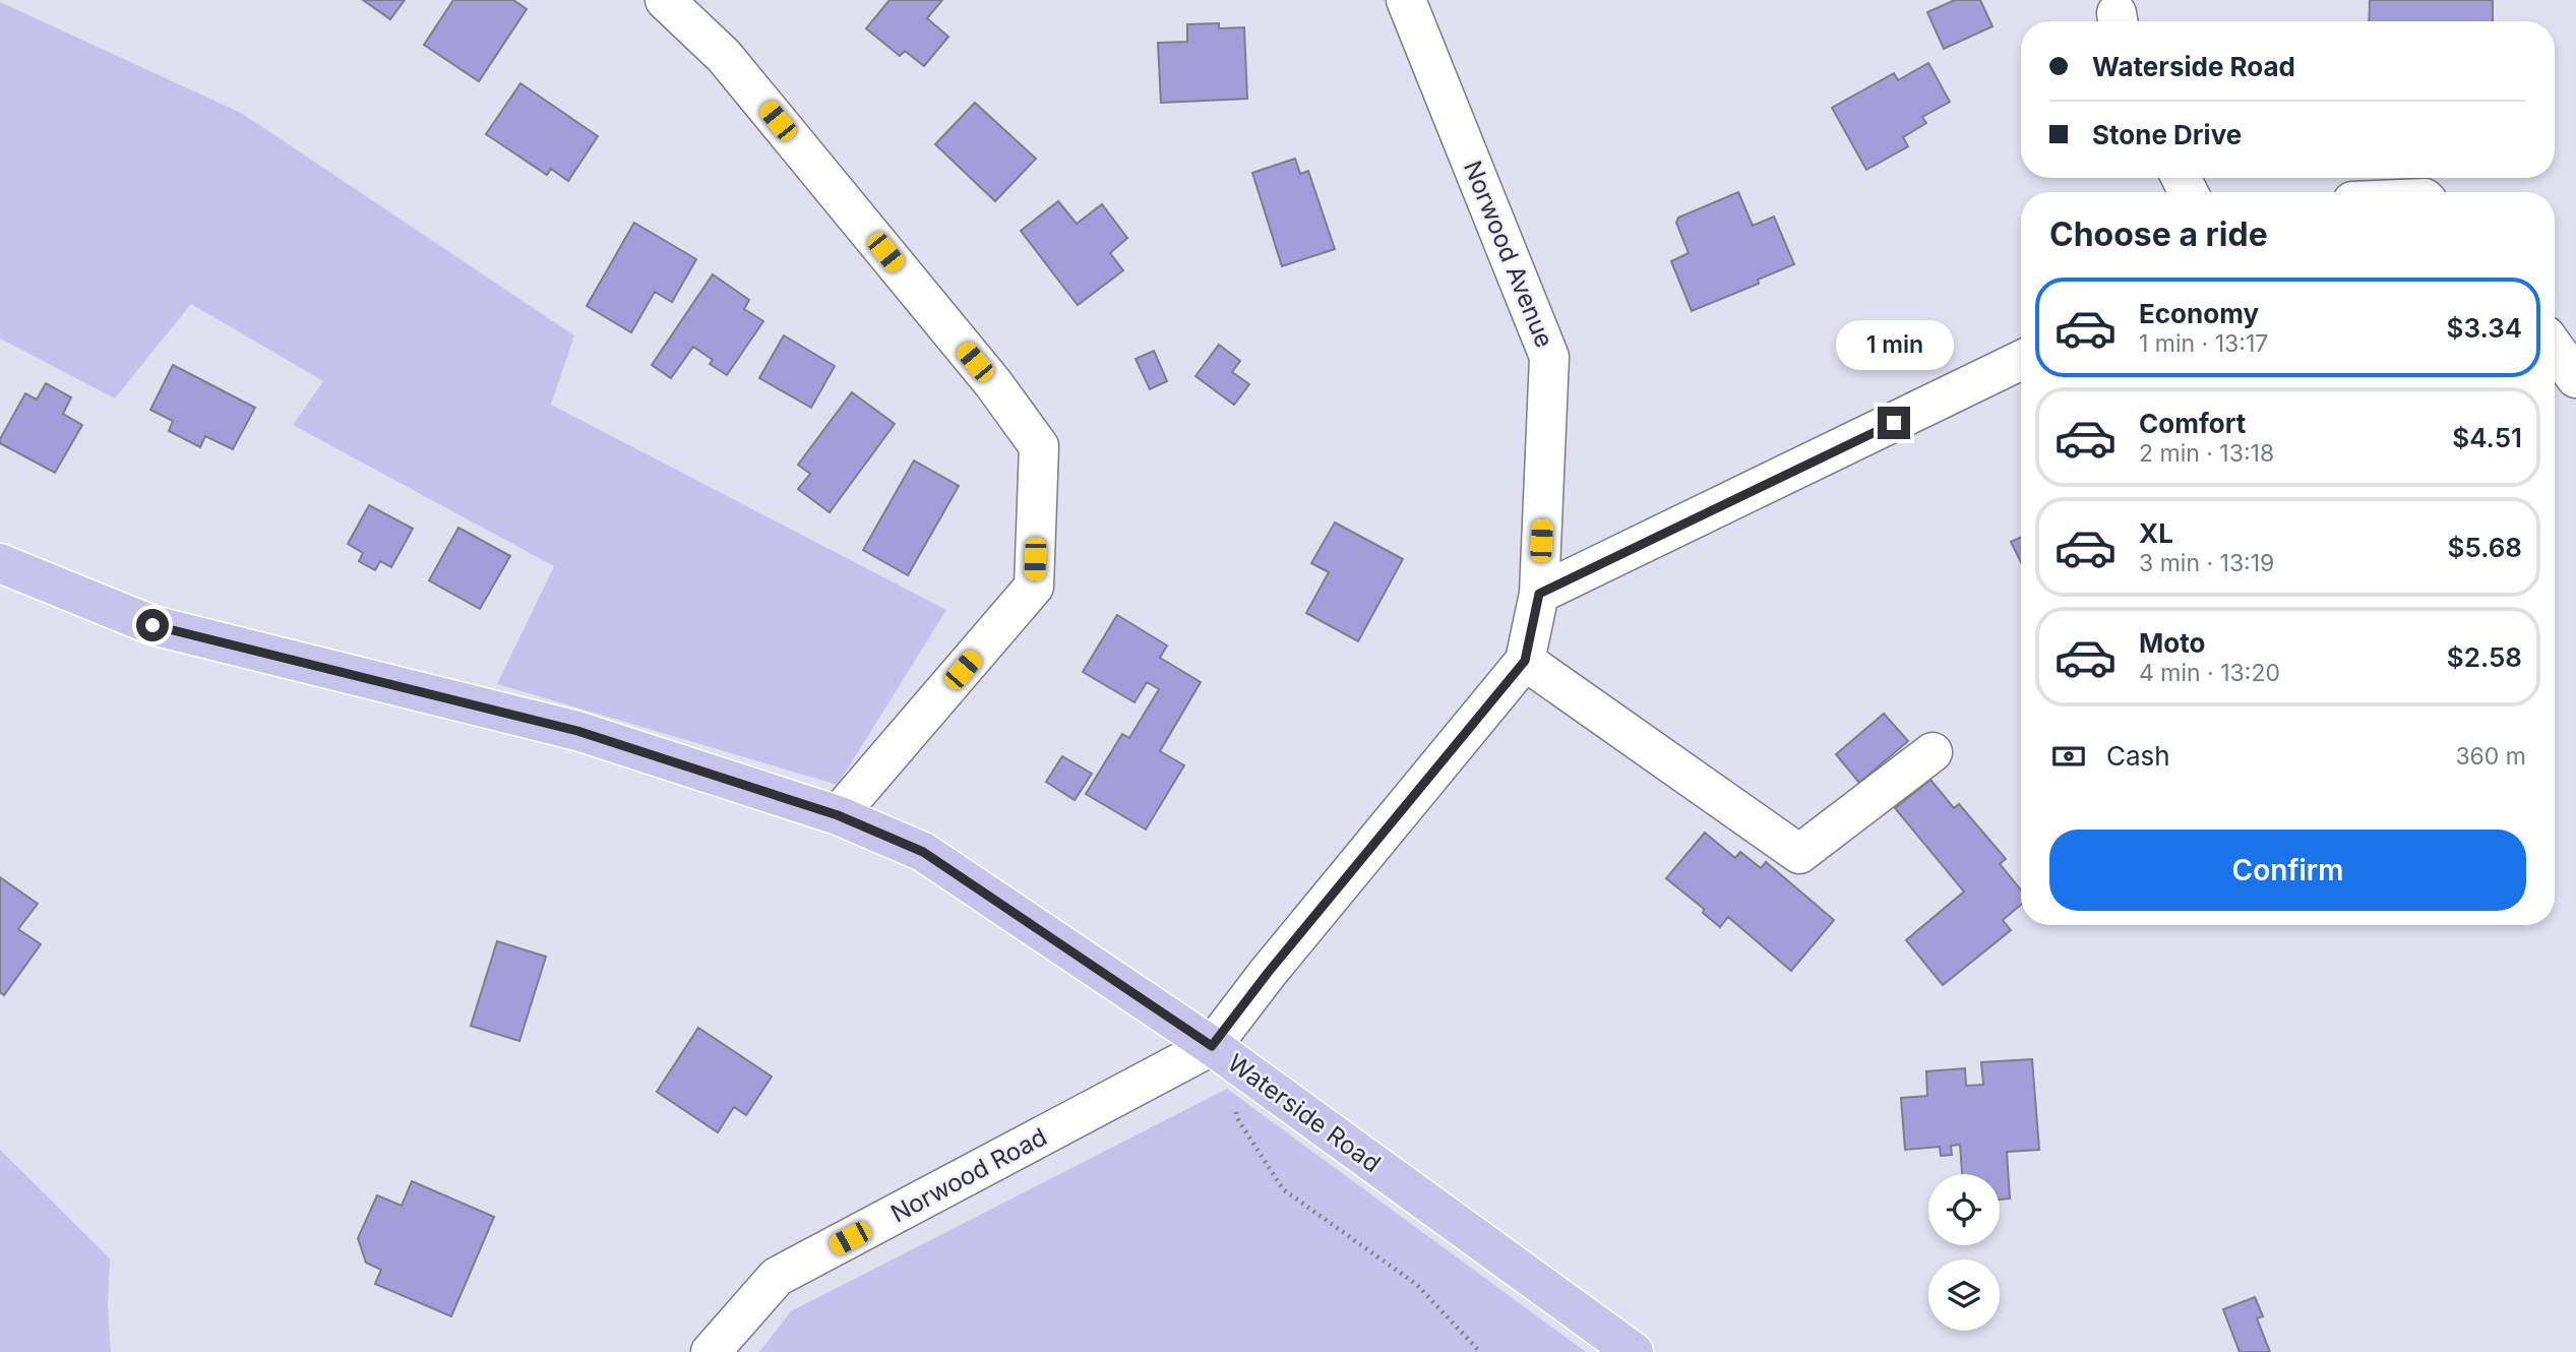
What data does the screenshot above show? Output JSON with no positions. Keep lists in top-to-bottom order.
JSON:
{
  "streets": {
    "main road": ["Waterside Road"],
    "street": ["Norwood Avenue", "Norwood Road"]
  },
  "crossings": [
    ["Norwood Avenue", "Waterside Road"],
    ["Norwood Avenue", "Norwood Road"],
    ["Waterside Road", "Norwood Road"]
  ],
  "page": {
    "banner": ["Waterside Road", "Stone Drive"],
    "heading": "Choose a ride",
    "list": [
      {
        "name": "Economy",
        "note": "1 min · 13:17",
        "value": "$3.34"
      },
      {
        "name": "Comfort",
        "note": "2 min · 13:18",
        "value": "$4.51"
      },
      {
        "name": "XL",
        "note": "3 min · 13:19",
        "value": "$5.68"
      },
      {
        "name": "Moto",
        "note": "4 min · 13:20",
        "value": "$2.58"
      }
    ],
    "bubble": "1 min",
    "pay": ["Cash", "360 m"],
    "buttons": "Confirm"
  }
}
